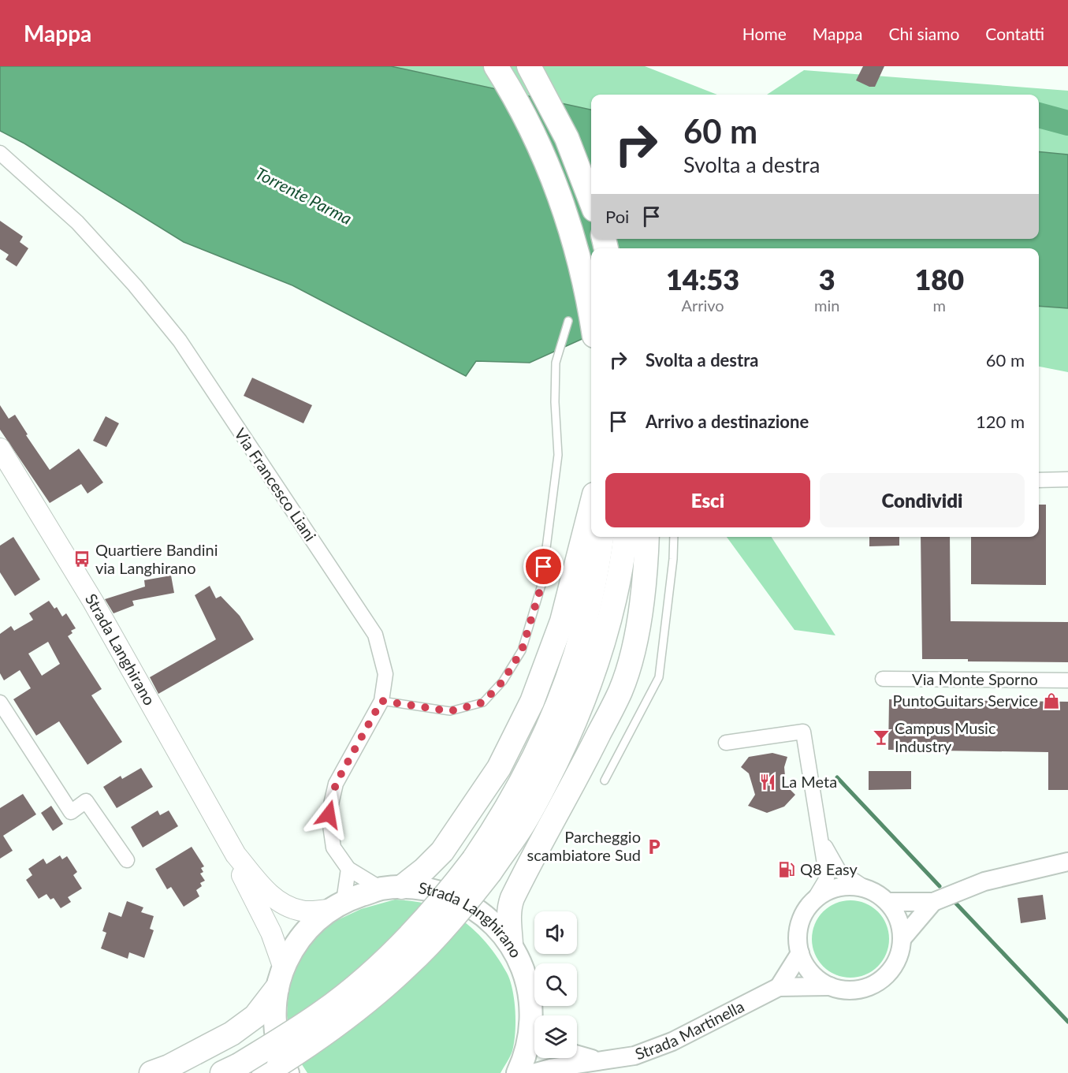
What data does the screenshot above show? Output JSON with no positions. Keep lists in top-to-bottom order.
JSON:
{
  "streets": {
    "main road": ["Strada Langhirano"],
    "street": ["Via Francesco Liani", "Via Monte Sporno", "Strada Martinella"]
  },
  "crossings": [
    ["Via Francesco Liani", "Strada Langhirano"]
  ],
  "water": ["Torrente Parma"],
  "places": {
    "bus stop": ["Quartiere Bandini via Langhirano"],
    "shop": ["PuntoGuitars Service"],
    "bar": ["Campus Music Industry"],
    "restaurant": ["La Meta"],
    "parking": ["Parcheggio scambiatore Sud"],
    "fuel station": ["Q8 Easy"]
  },
  "page": {
    "header": "Mappa",
    "nav": [
      "Home",
      "Mappa",
      "Chi siamo",
      "Contatti"
    ],
    "turn": ["60 m", "Svolta a destra"],
    "then": "Poi",
    "eta": [
      "14:53",
      "Arrivo",
      "3",
      "min",
      "180",
      "m"
    ],
    "list": [
      {
        "name": "Svolta a destra",
        "value": "60 m"
      },
      {
        "name": "Arrivo a destinazione",
        "value": "120 m"
      }
    ],
    "buttons": ["Esci", "Condividi"]
  }
}
